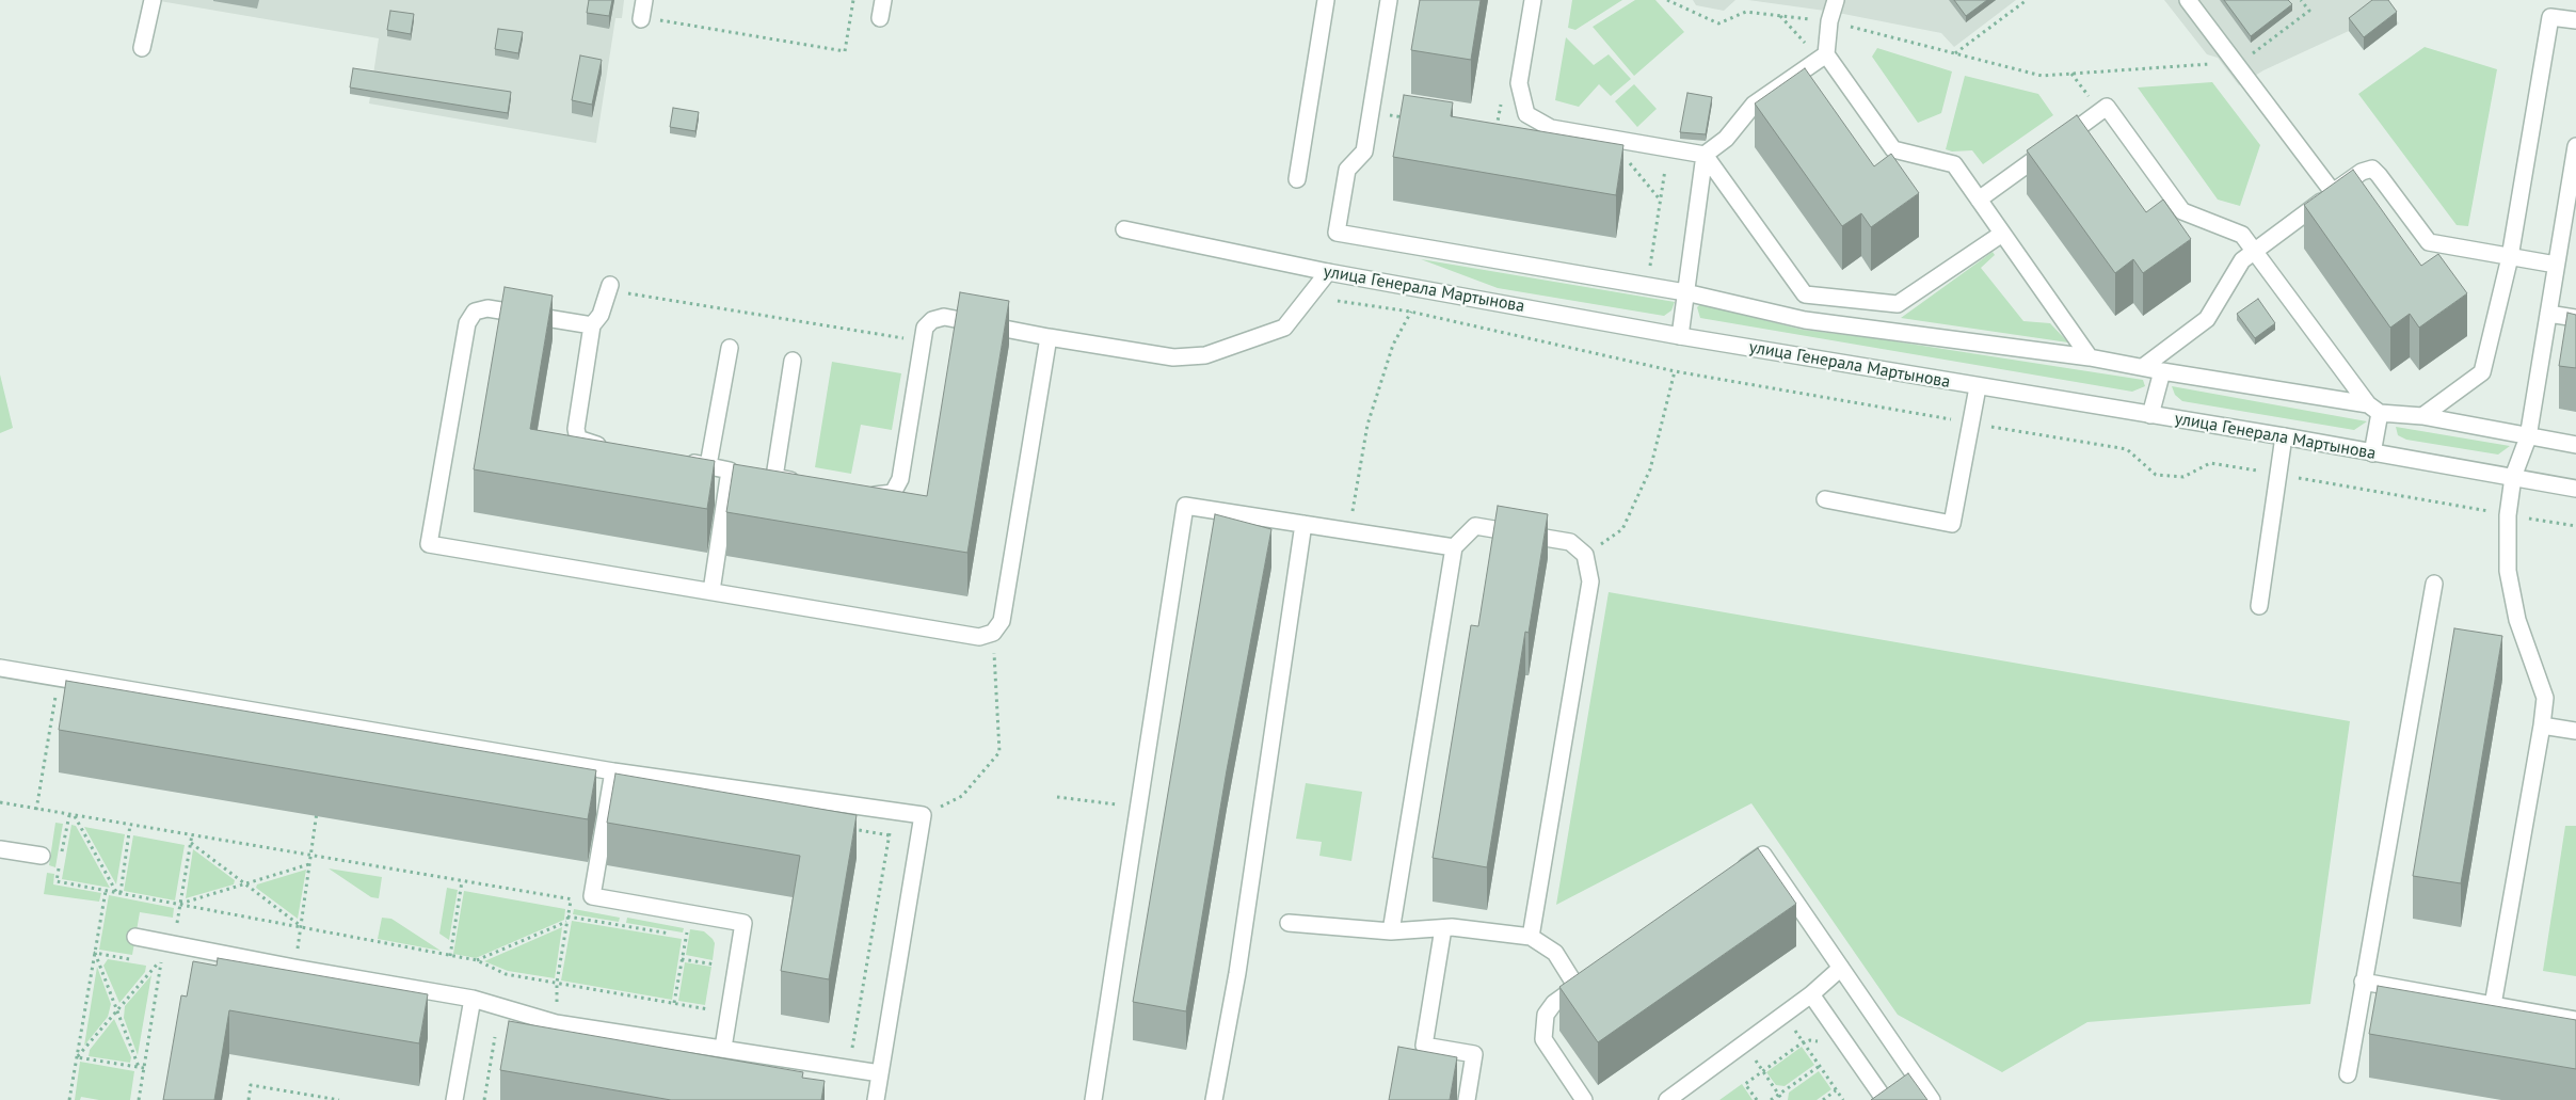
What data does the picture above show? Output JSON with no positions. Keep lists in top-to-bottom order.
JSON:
{
  "streets": {
    "street": ["улица Генерала Мартынова"]
  }
}
